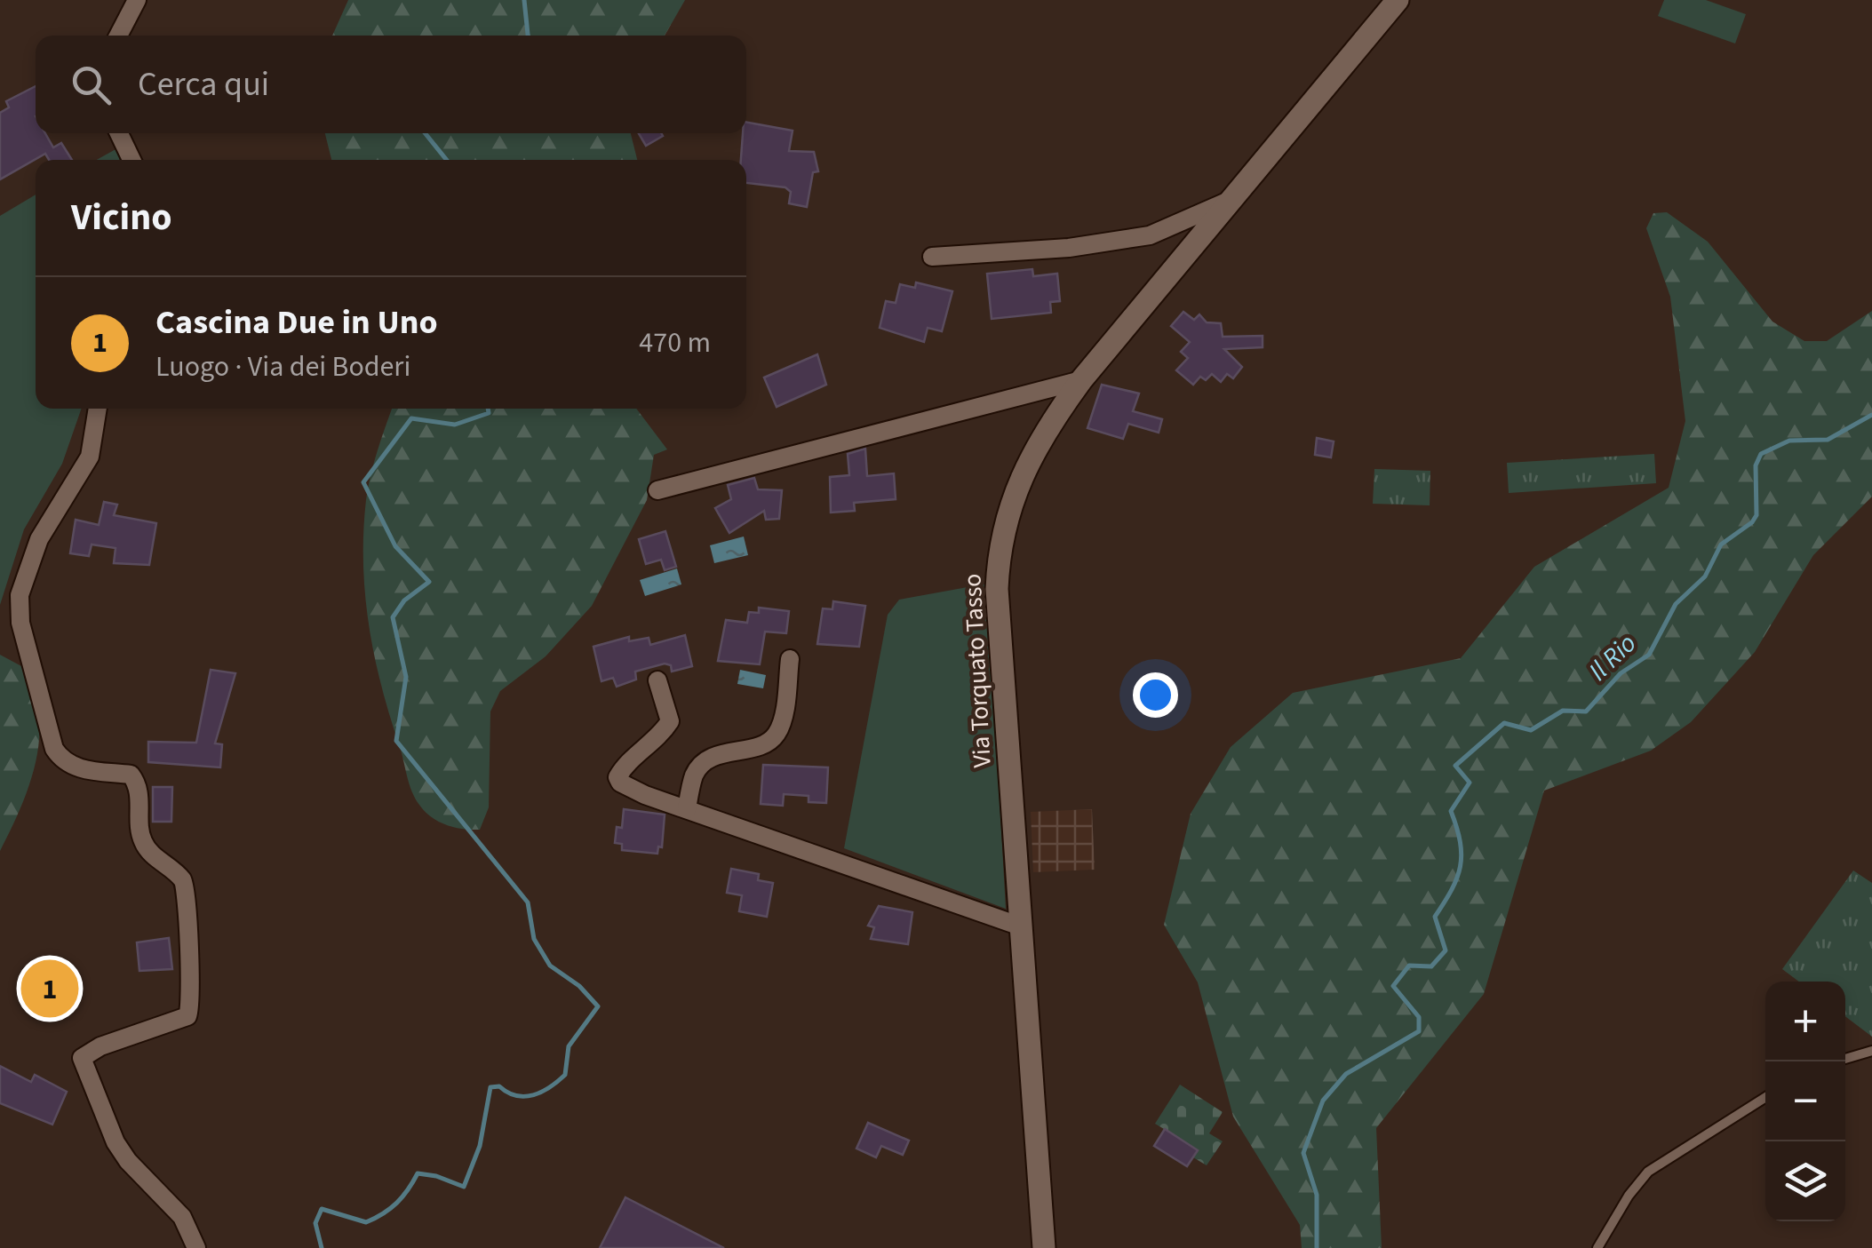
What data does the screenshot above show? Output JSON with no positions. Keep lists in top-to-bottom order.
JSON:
{
  "streets": {
    "street": ["Via Torquato Tasso"]
  },
  "water": ["Il Rio"],
  "page": {
    "search": "Cerca qui",
    "heading": "Vicino",
    "list": [
      {
        "mark": "1",
        "name": "Cascina Due in Uno",
        "note": "Luogo · Via dei Boderi",
        "value": "470 m"
      }
    ],
    "pins": "1",
    "map_buttons": ["+", "−"]
  }
}
